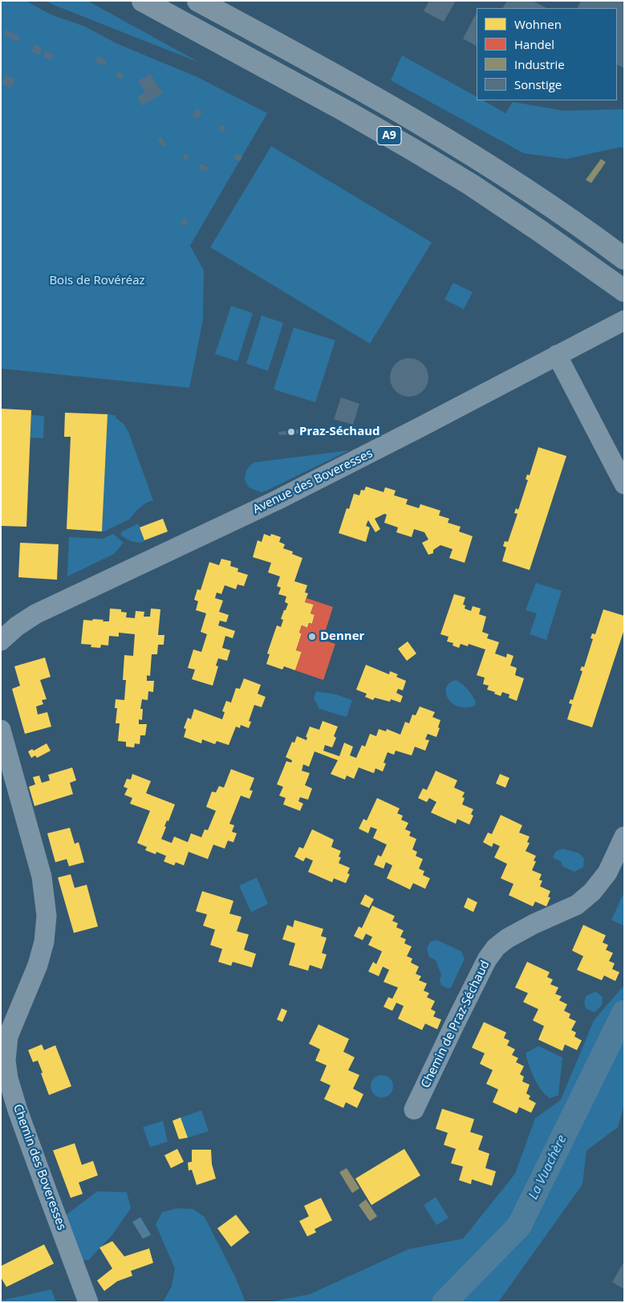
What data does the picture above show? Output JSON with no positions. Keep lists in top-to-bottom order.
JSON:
{
  "streets": {
    "highway": ["A9"],
    "street": ["Avenue des Boveresses", "Chemin de Praz-Séchaud", "Chemin des Boveresses"]
  },
  "water": ["La Vuachère"],
  "parks": ["Bois de Rovéréaz"],
  "places": ["Praz-Séchaud", "Denner"],
  "legend": [
    "Wohnen",
    "Handel",
    "Industrie",
    "Sonstige"
  ]
}
